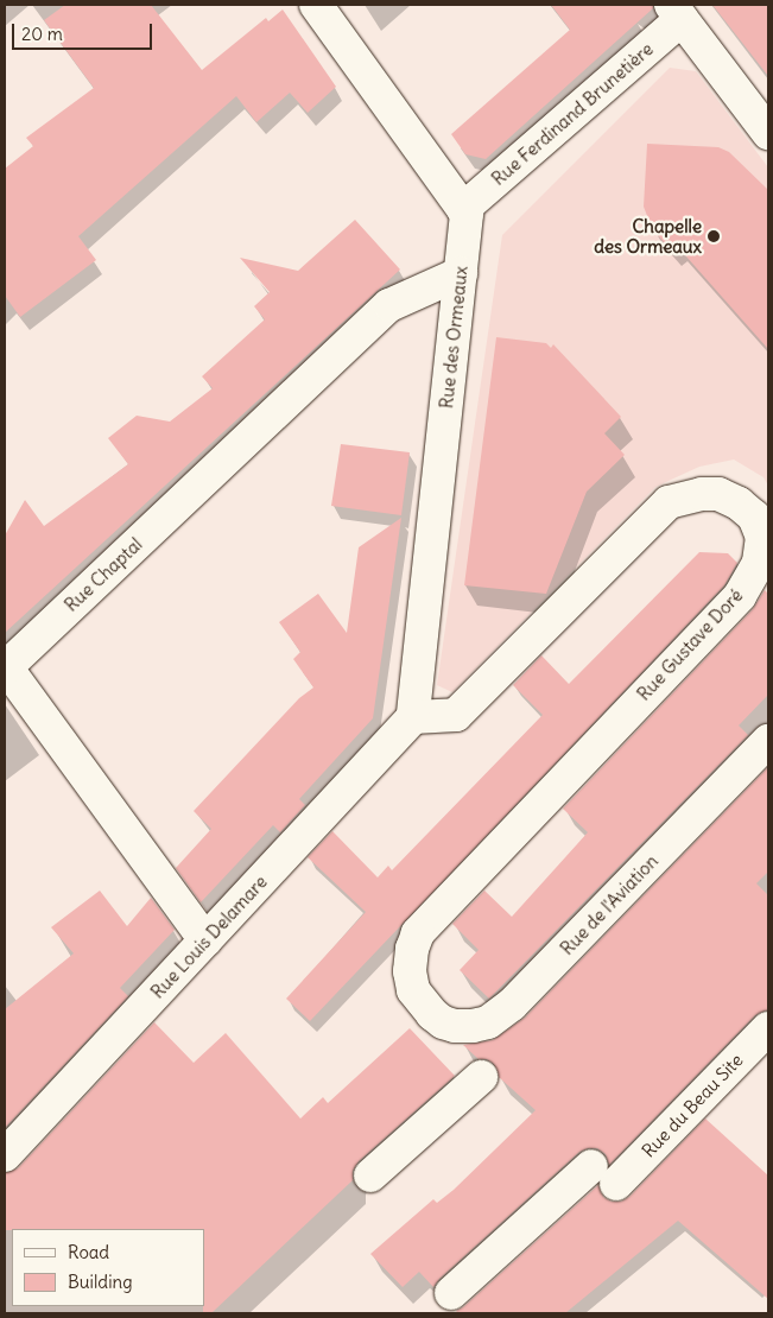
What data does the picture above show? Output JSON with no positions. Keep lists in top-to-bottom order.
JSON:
{
  "streets": {
    "street": [
      "Rue Ferdinand Brunetière",
      "Rue des Ormeaux",
      "Rue Chaptal",
      "Rue Gustave Doré",
      "Rue de l'Aviation",
      "Rue Louis Delamare",
      "Rue du Beau Site"
    ]
  },
  "crossings": [
    ["Rue Ferdinand Brunetière", "Rue des Ormeaux"],
    ["Rue des Ormeaux", "Rue Chaptal"],
    ["Rue des Ormeaux", "Rue Gustave Doré"],
    ["Rue des Ormeaux", "Rue Louis Delamare"],
    ["Rue Chaptal", "Rue Louis Delamare"],
    ["Rue Gustave Doré", "Rue de l'Aviation"],
    ["Rue Gustave Doré", "Rue Louis Delamare"]
  ],
  "places": ["Chapelle des Ormeaux"],
  "legend": ["Road", "Building"],
  "scale_bar": "20 m"
}
